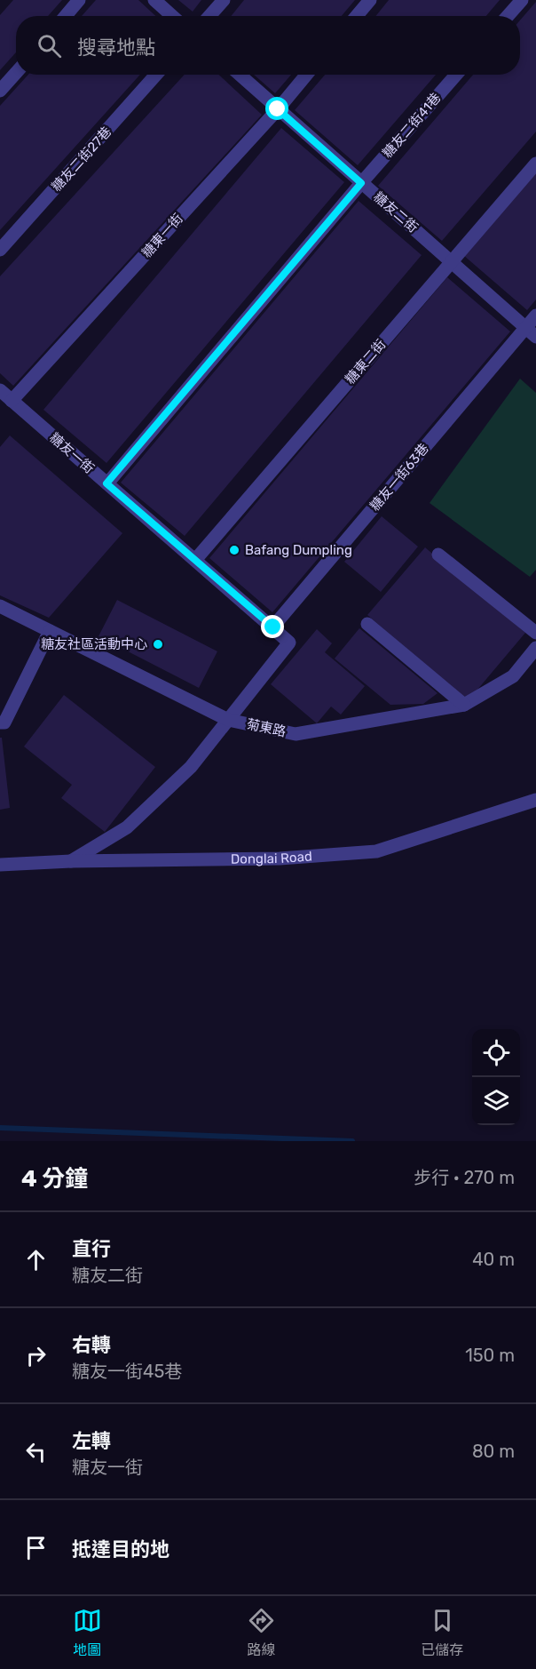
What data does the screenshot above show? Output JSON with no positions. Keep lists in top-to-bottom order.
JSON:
{
  "streets": {
    "street": [
      "糖友二街41巷",
      "糖友二街27巷",
      "糖友二街",
      "糖東一街",
      "糖東二街",
      "糖友一街",
      "糖友一街63巷",
      "菊東路",
      "Donglai Road"
    ]
  },
  "crossings": [
    ["糖友二街41巷", "糖友二街"],
    ["糖友二街41巷", "糖友一街"],
    ["糖友二街", "糖東一街"],
    ["糖友二街", "糖東二街"],
    ["糖友二街", "糖友一街63巷"],
    ["糖東一街", "糖友一街"],
    ["糖東二街", "糖友一街"],
    ["糖友一街", "糖友一街63巷"],
    ["糖友一街", "菊東路"]
  ],
  "places": ["Bafang Dumpling", "糖友社區活動中心"],
  "page": {
    "search": "搜尋地點",
    "heading": ["4 分鐘", "步行 · 270 m"],
    "list": [
      ["直行", "糖友二街", "40 m"],
      ["右轉", "糖友一街45巷", "150 m"],
      ["左轉", "糖友一街", "80 m"],
      "抵達目的地"
    ],
    "nav": ["地圖", "路線", "已儲存"]
  }
}
